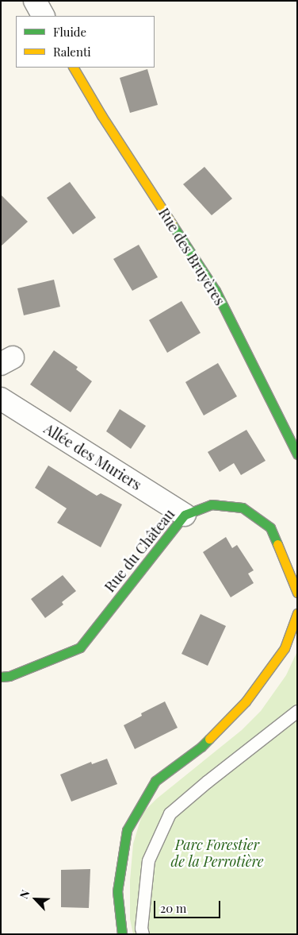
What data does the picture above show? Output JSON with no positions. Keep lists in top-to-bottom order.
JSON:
{
  "streets": {
    "street": ["Rue des Bruyères", "Allée des Muriers", "Rue du Château"]
  },
  "crossings": [
    ["Allée des Muriers", "Rue du Château"]
  ],
  "parks": ["Parc Forestier de la Perrotière"],
  "legend": ["Fluide", "Ralenti"],
  "scale_bar": "20 m",
  "north": "top left"
}
